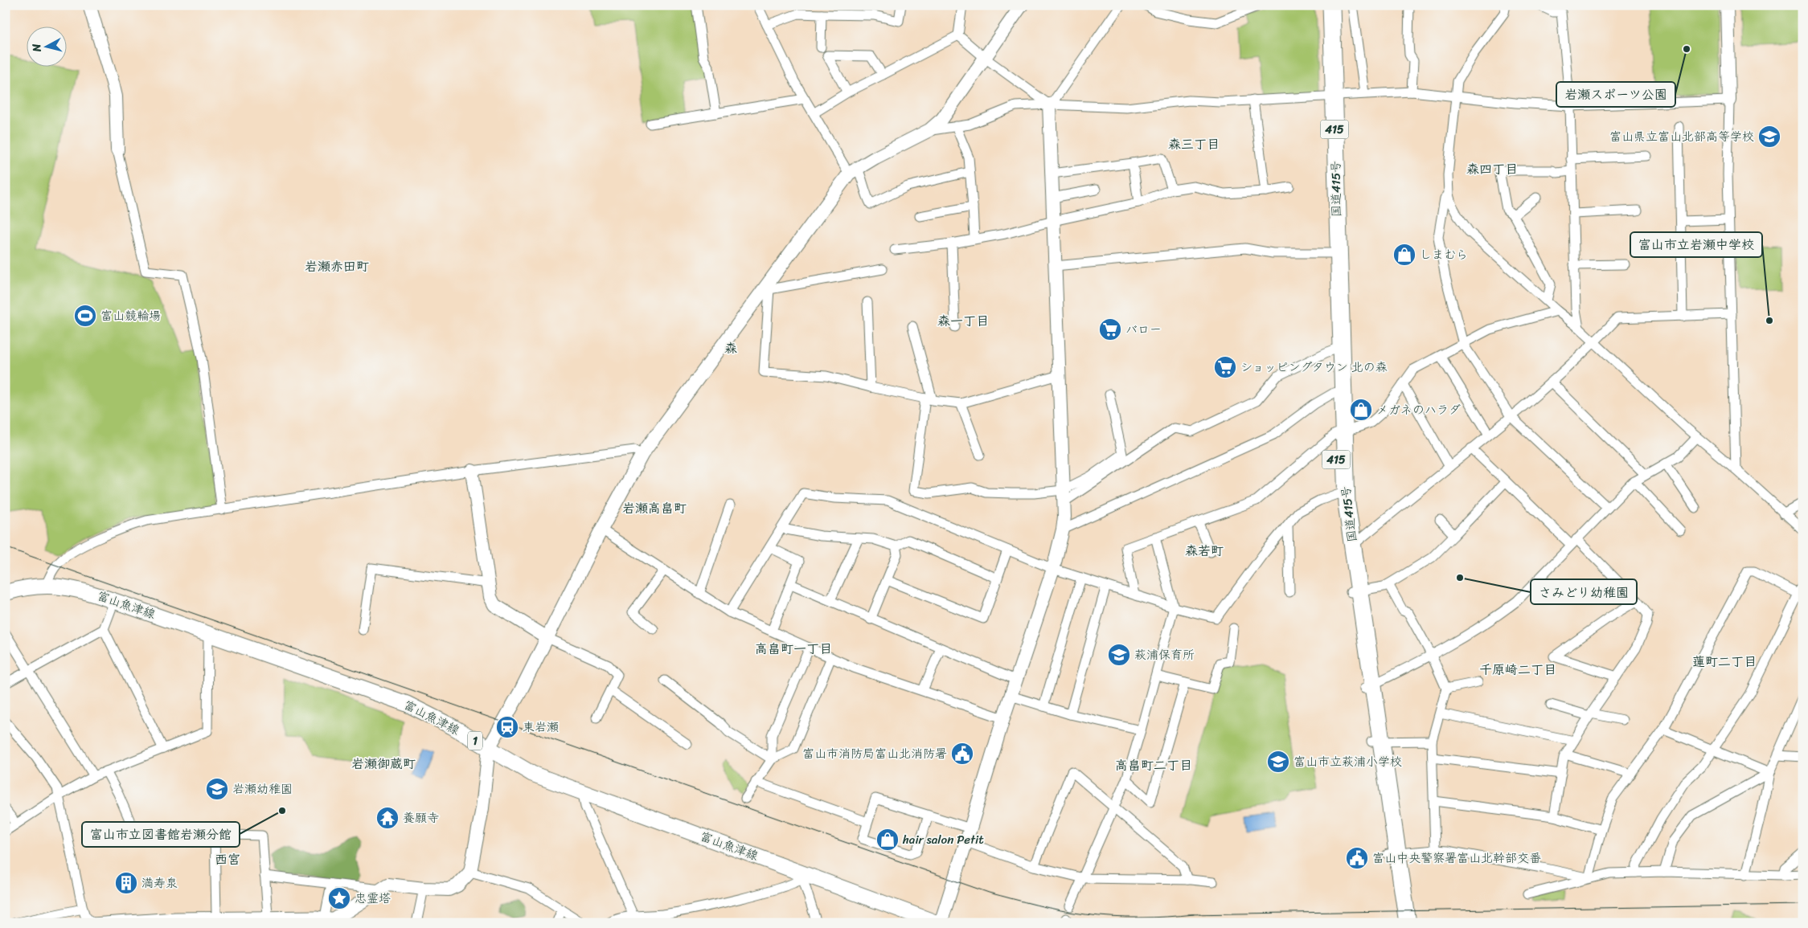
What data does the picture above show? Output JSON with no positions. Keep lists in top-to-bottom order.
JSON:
{
  "streets": {
    "highway": ["415", "国道415号"],
    "main road": ["富山魚津線", "1"]
  },
  "districts": [
    "森三丁目",
    "森四丁目",
    "岩瀬赤田町",
    "森一丁目",
    "森",
    "岩瀬高畠町",
    "森若町",
    "高畠町一丁目",
    "蓮町二丁目",
    "千原崎二丁目",
    "岩瀬御蔵町",
    "高畠町二丁目",
    "西宮"
  ],
  "places": {
    "other": [
      "岩瀬スポーツ公園",
      "富山市立岩瀬中学校",
      "さみどり幼稚園",
      "富山市立図書館岩瀬分館"
    ],
    "school or university": [
      "富山県立富山北部高等学校",
      "萩浦保育所",
      "富山市立萩浦小学校",
      "岩瀬幼稚園"
    ],
    "shop": ["しまむら", "メガネのハラダ", "hair salon Petit"],
    "sports": ["富山競輪場"],
    "supermarket": ["バロー", "ショッピングタウン 北の森"],
    "station": ["東岩瀬"],
    "public building": ["富山市消防局富山北消防署", "富山中央警察署富山北幹部交番"],
    "temple": ["養願寺"],
    "building": ["満寿泉"],
    "place": ["忠霊塔"]
  },
  "north": "left"
}
